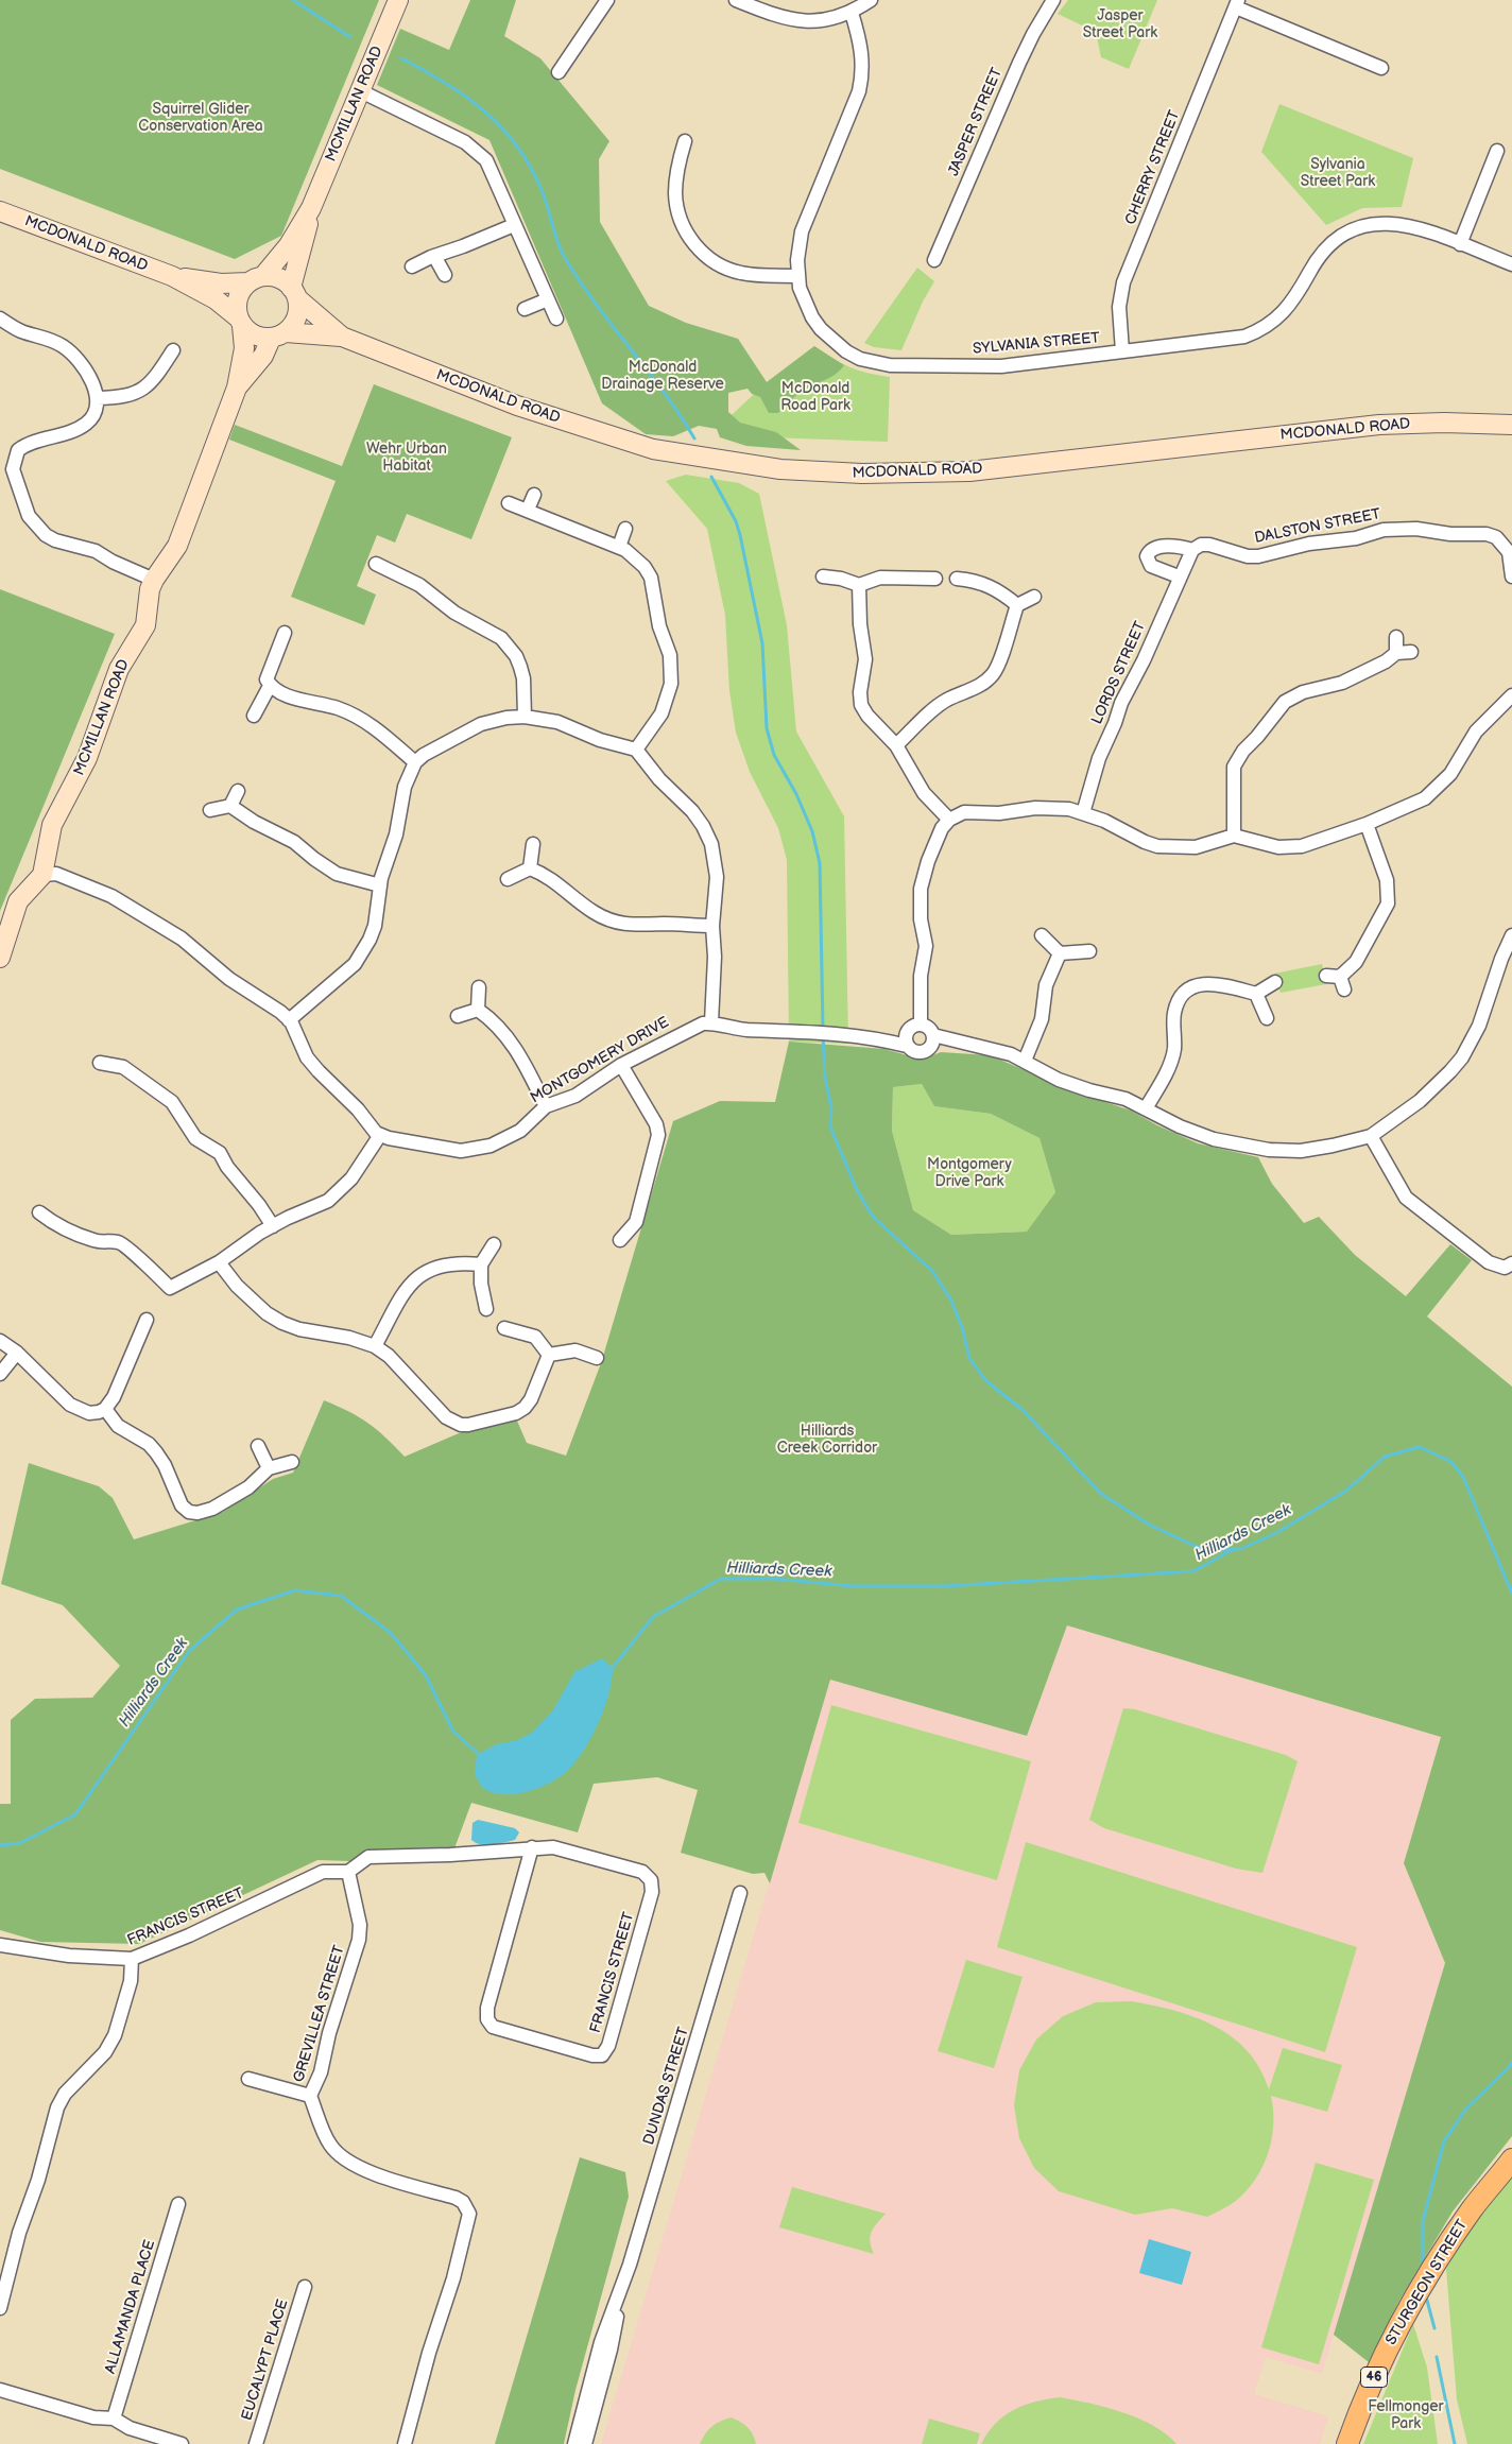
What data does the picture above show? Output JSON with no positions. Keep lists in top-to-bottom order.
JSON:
{
  "streets": {
    "main road": [
      "MCMILLAN ROAD",
      "MCDONALD ROAD",
      "STURGEON STREET",
      "46"
    ],
    "street": [
      "JASPER STREET",
      "CHERRY STREET",
      "SYLVANIA STREET",
      "DALSTON STREET",
      "LORDS STREET",
      "MONTGOMERY DRIVE",
      "FRANCIS STREET",
      "GREVILLEA STREET",
      "DUNDAS STREET",
      "ALLAMANDA PLACE",
      "EUCALYPT PLACE"
    ]
  },
  "crossings": [
    ["MCMILLAN ROAD", "MCDONALD ROAD"],
    ["CHERRY STREET", "SYLVANIA STREET"],
    ["DALSTON STREET", "LORDS STREET"],
    ["FRANCIS STREET", "GREVILLEA STREET"]
  ],
  "water": ["Hilliards Creek"],
  "parks": [
    "Jasper Street Park",
    "Squirrel Glider Conservation Area",
    "Sylvania Street Park",
    "McDonald Drainage Reserve",
    "McDonald Road Park",
    "Wehr Urban Habitat",
    "Montgomery Drive Park",
    "Hilliards Creek Corridor",
    "Fellmonger Park"
  ]
}
